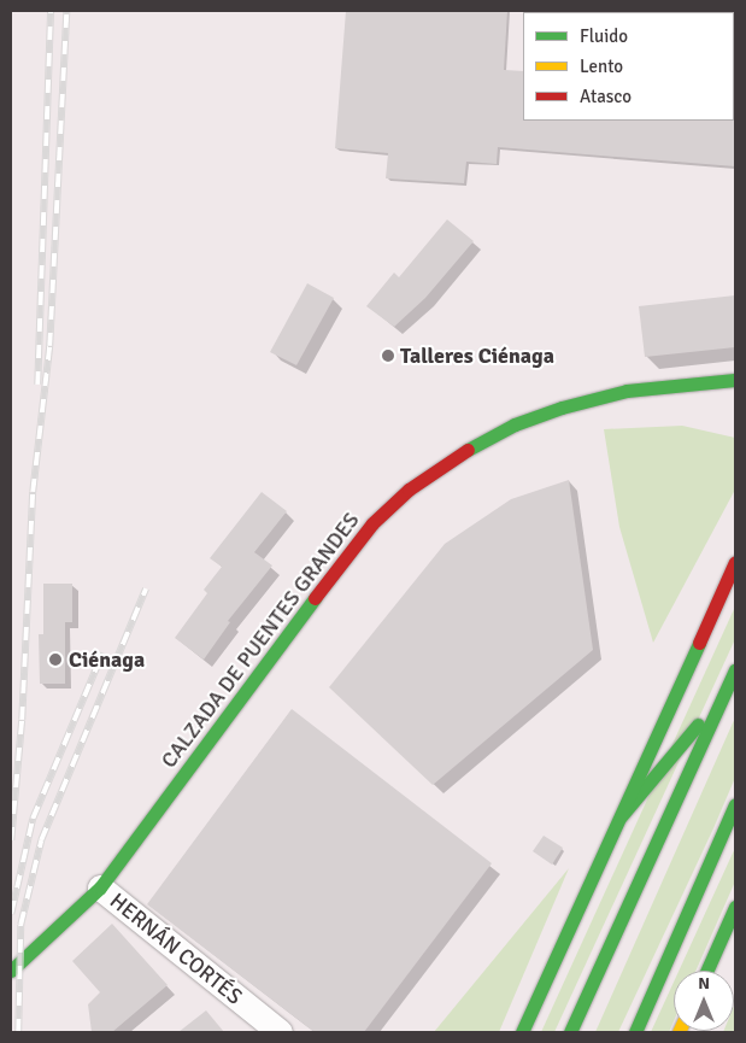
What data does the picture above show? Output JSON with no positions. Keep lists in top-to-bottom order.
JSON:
{
  "streets": {
    "main road": ["CALZADA DE PUENTES GRANDES"],
    "street": ["HERNÁN CORTÉS"]
  },
  "crossings": [
    ["CALZADA DE PUENTES GRANDES", "HERNÁN CORTÉS"]
  ],
  "places": ["Talleres Ciénaga", "Ciénaga"],
  "legend": ["Fluido", "Lento", "Atasco"],
  "north": "top"
}
